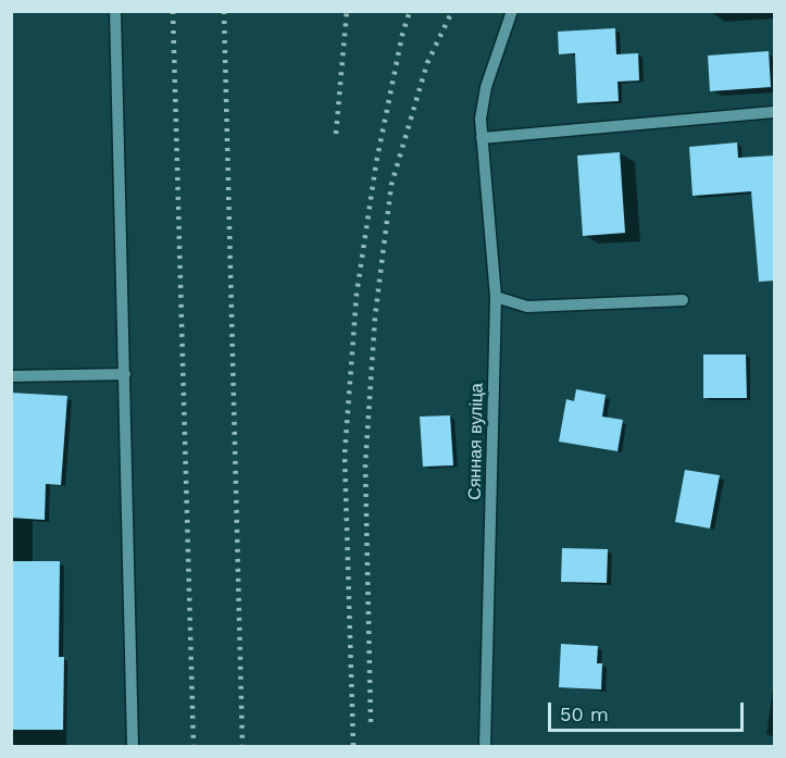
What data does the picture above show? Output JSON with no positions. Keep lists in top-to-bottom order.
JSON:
{
  "streets": {
    "street": ["Сянная вуліца"]
  },
  "scale_bar": "50 m"
}
